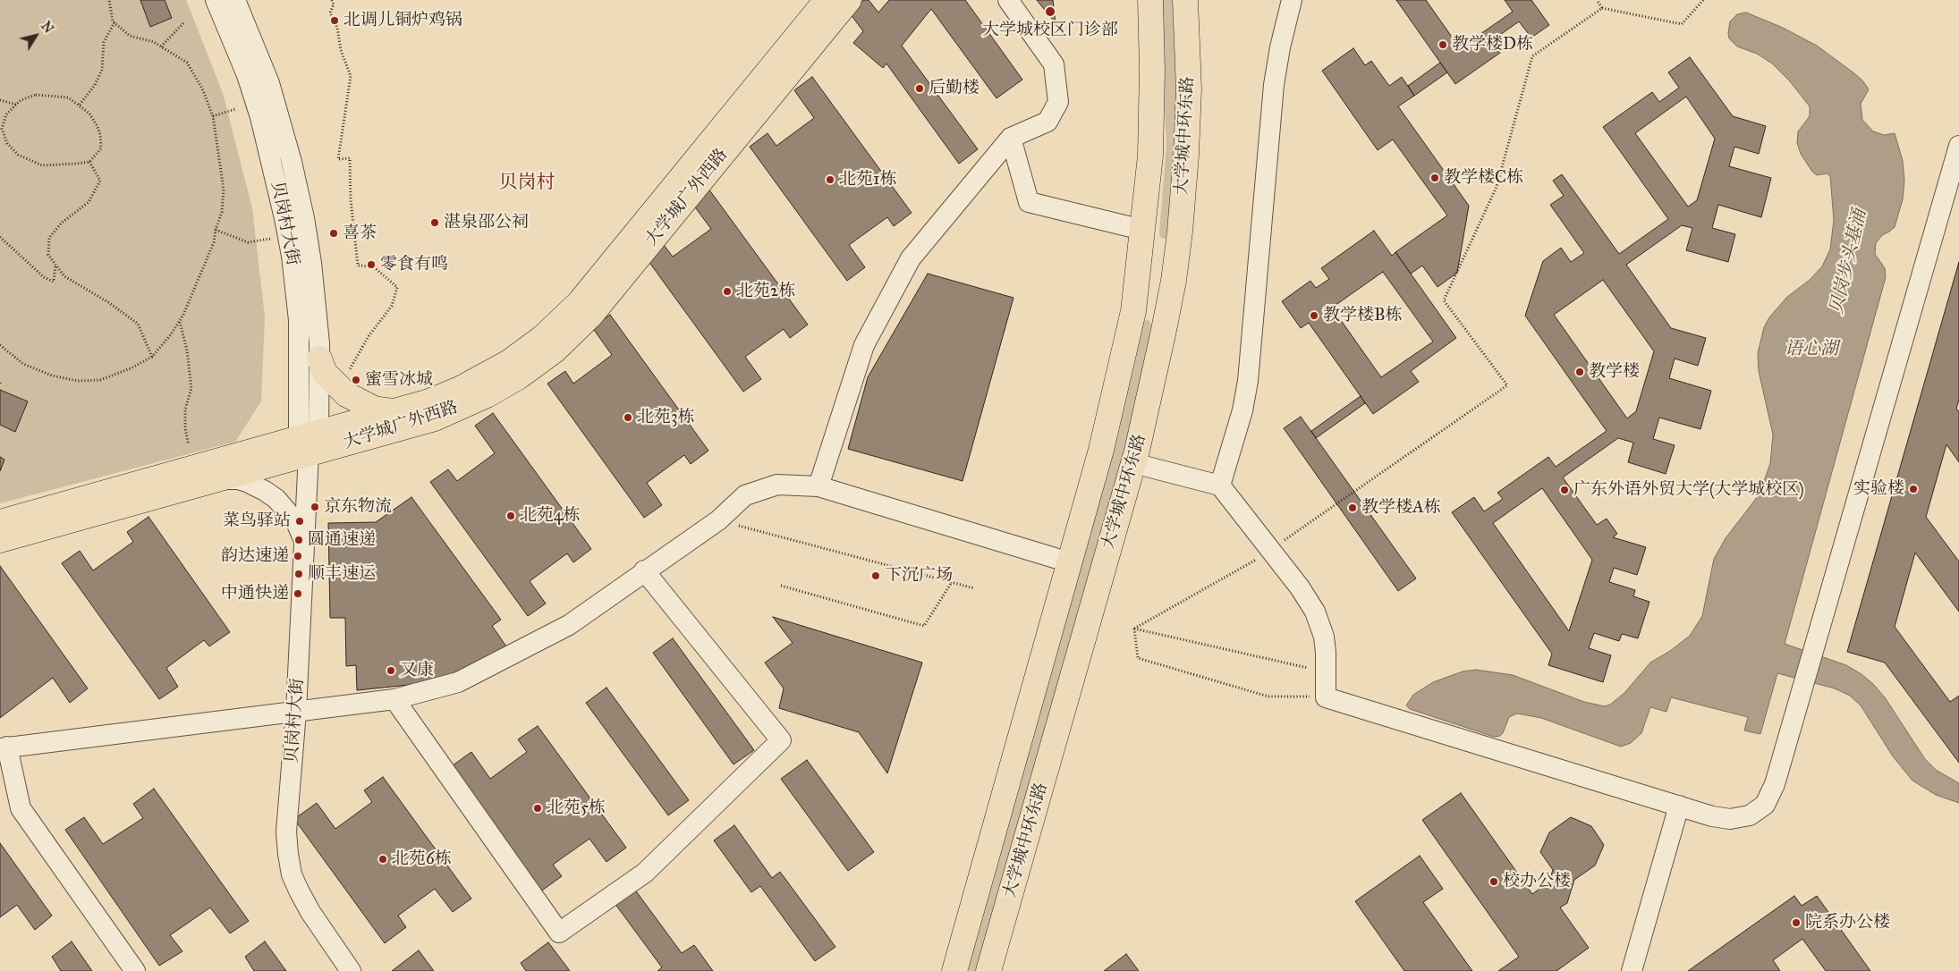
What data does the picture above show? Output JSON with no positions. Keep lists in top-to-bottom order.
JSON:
{
  "streets": {
    "main road": ["大学城中环东路", "大学城广外西路"],
    "street": ["贝岗村大街"]
  },
  "crossings": [
    ["大学城广外西路", "贝岗村大街"]
  ],
  "districts": ["贝岗村"],
  "water": ["贝岗步头基涌", "语心湖"],
  "places": [
    "大学城校区门诊部",
    "北调儿铜炉鸡锅",
    "教学楼D栋",
    "后勤楼",
    "教学楼C栋",
    "北苑1栋",
    "湛泉邵公祠",
    "喜茶",
    "零食有鸣",
    "北苑2栋",
    "教学楼B栋",
    "教学楼",
    "蜜雪冰城",
    "北苑3栋",
    "实验楼",
    "广东外语外贸大学(大学城校区)",
    "京东物流",
    "教学楼A栋",
    "北苑4栋",
    "菜鸟驿站",
    "圆通速递",
    "韵达速递",
    "顺丰速运",
    "下沉广场",
    "中通快递",
    "又康",
    "北苑5栋",
    "北苑6栋",
    "校办公楼",
    "院系办公楼"
  ],
  "north": "top right"
}
